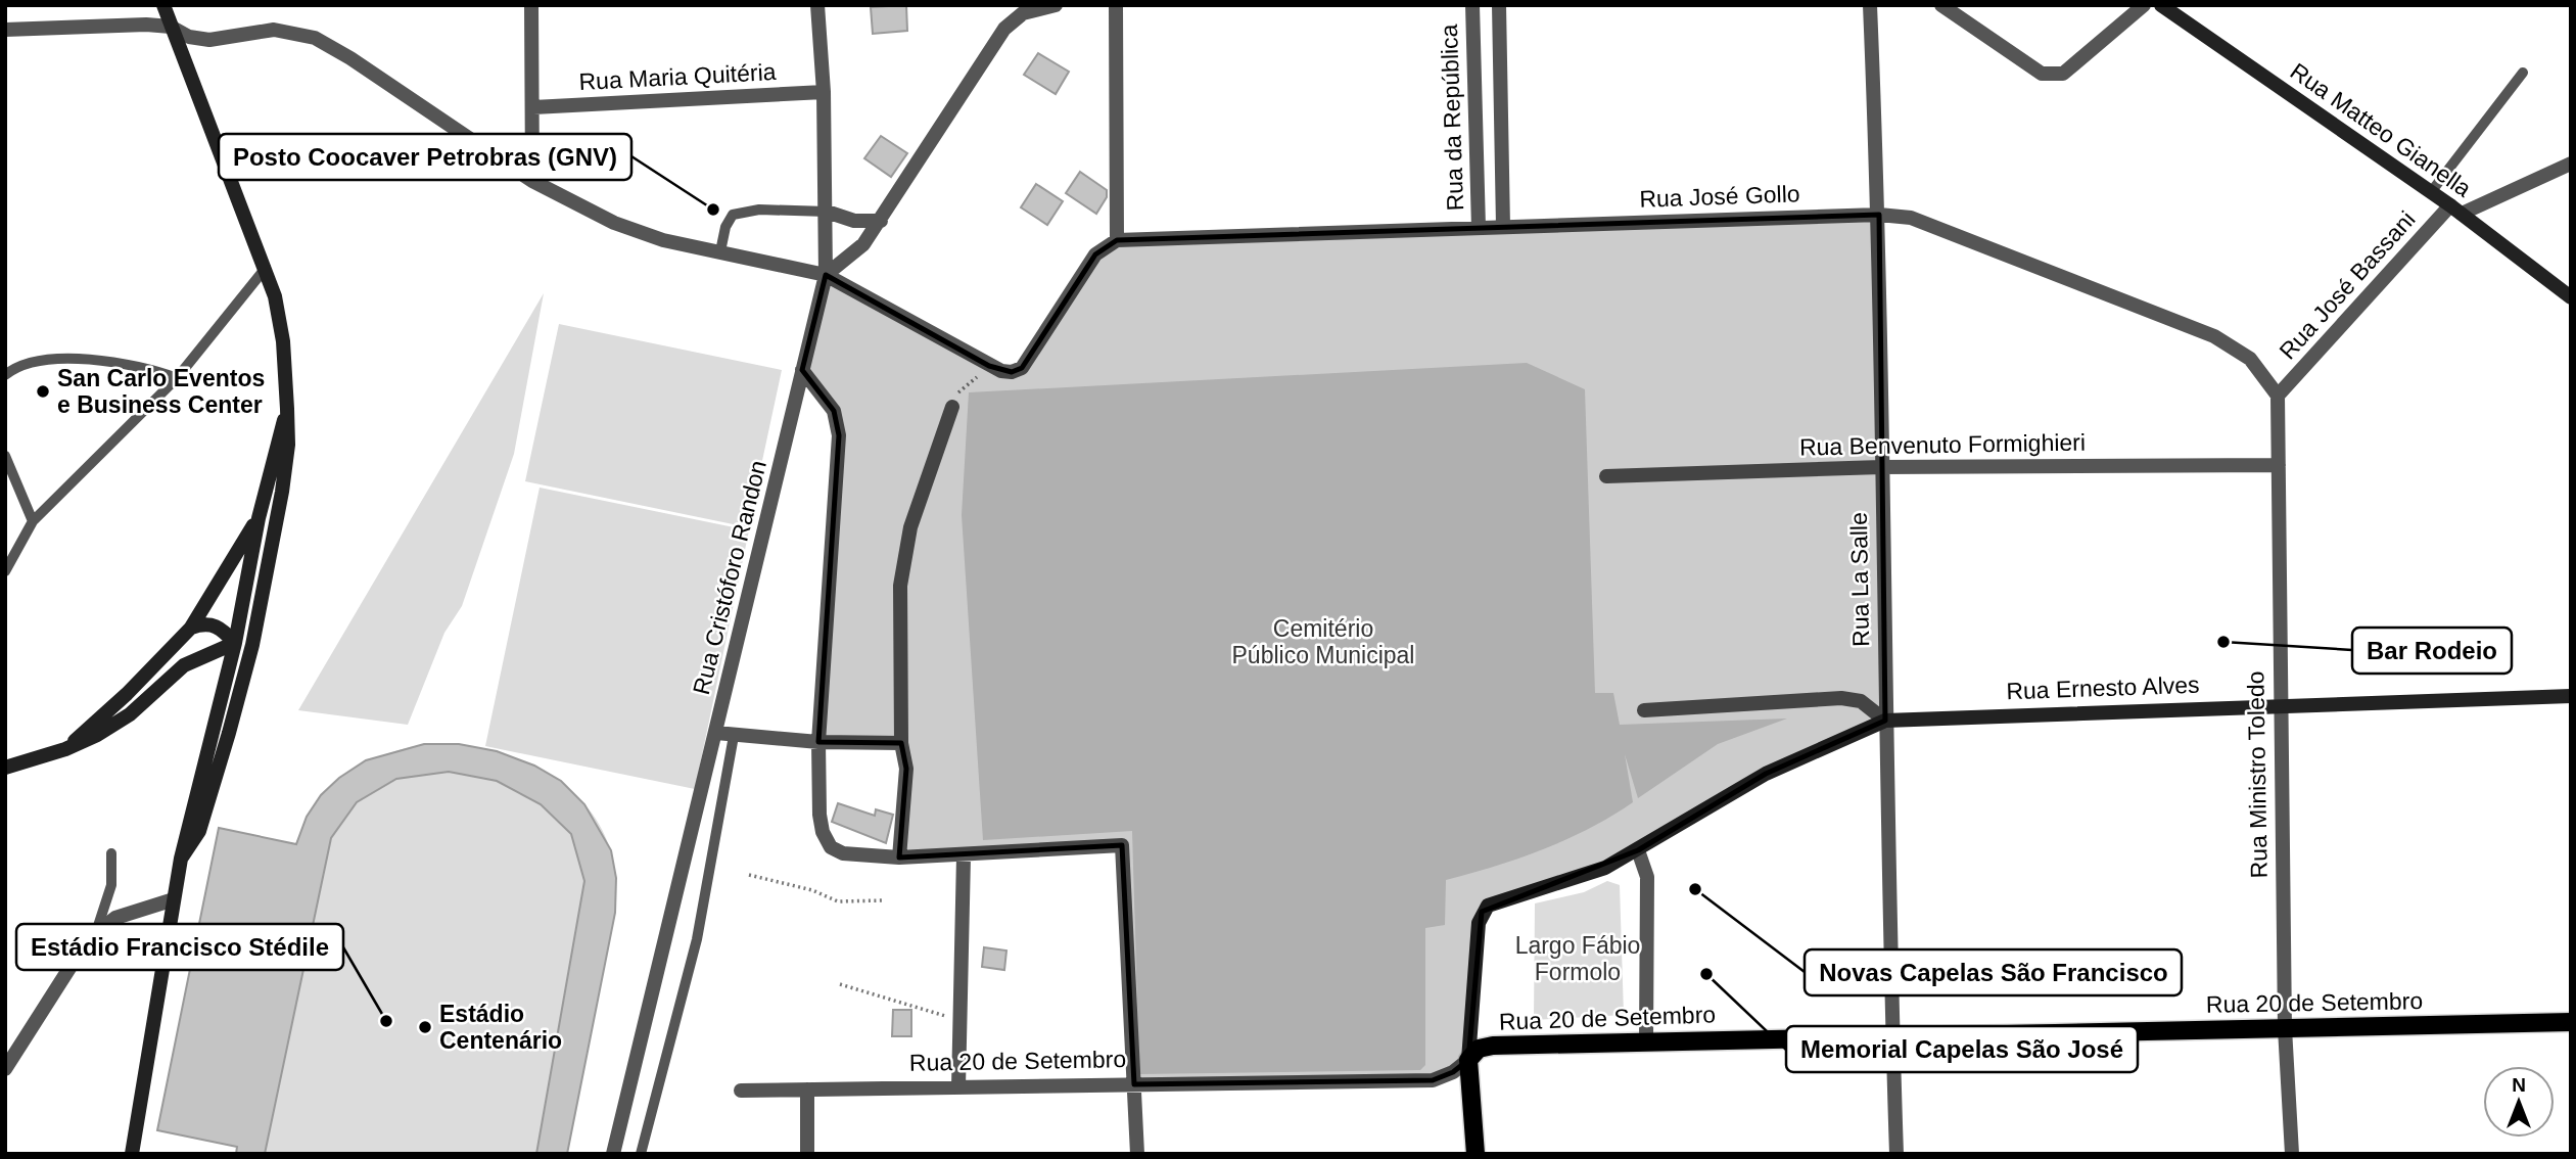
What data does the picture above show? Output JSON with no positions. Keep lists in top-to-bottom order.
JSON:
{
  "streets": {
    "main road": ["Rua Matteo Gianella", "Rua Ernesto Alves", "Rua 20 de Setembro"],
    "street": [
      "Rua Maria Quitéria",
      "Rua da República",
      "Rua José Gollo",
      "Rua José Bassani",
      "Rua Benvenuto Formighieri",
      "Rua Cristóforo Randon",
      "Rua La Salle",
      "Rua Ministro Toledo"
    ]
  },
  "crossings": [
    ["Rua Maria Quitéria", "Rua Cristóforo Randon"],
    ["Rua da República", "Rua José Gollo"],
    ["Rua Matteo Gianella", "Rua José Bassani"],
    ["Rua José Gollo", "Rua José Bassani"],
    ["Rua José Gollo", "Rua La Salle"],
    ["Rua José Gollo", "Rua Ministro Toledo"],
    ["Rua José Bassani", "Rua Ministro Toledo"],
    ["Rua Benvenuto Formighieri", "Rua La Salle"],
    ["Rua Benvenuto Formighieri", "Rua Ministro Toledo"],
    ["Rua La Salle", "Rua Ernesto Alves"],
    ["Rua La Salle", "Rua 20 de Setembro"],
    ["Rua Ernesto Alves", "Rua Ministro Toledo"],
    ["Rua Ministro Toledo", "Rua 20 de Setembro"]
  ],
  "parks": ["Cemitério Público Municipal", "Largo Fábio Formolo"],
  "places": [
    "Posto Coocaver Petrobras (GNV)",
    "San Carlo Eventos e Business Center",
    "Bar Rodeio",
    "Novas Capelas São Francisco",
    "Memorial Capelas São José",
    "Estádio Francisco Stédile",
    "Estádio Centenário"
  ],
  "north": "top"
}
